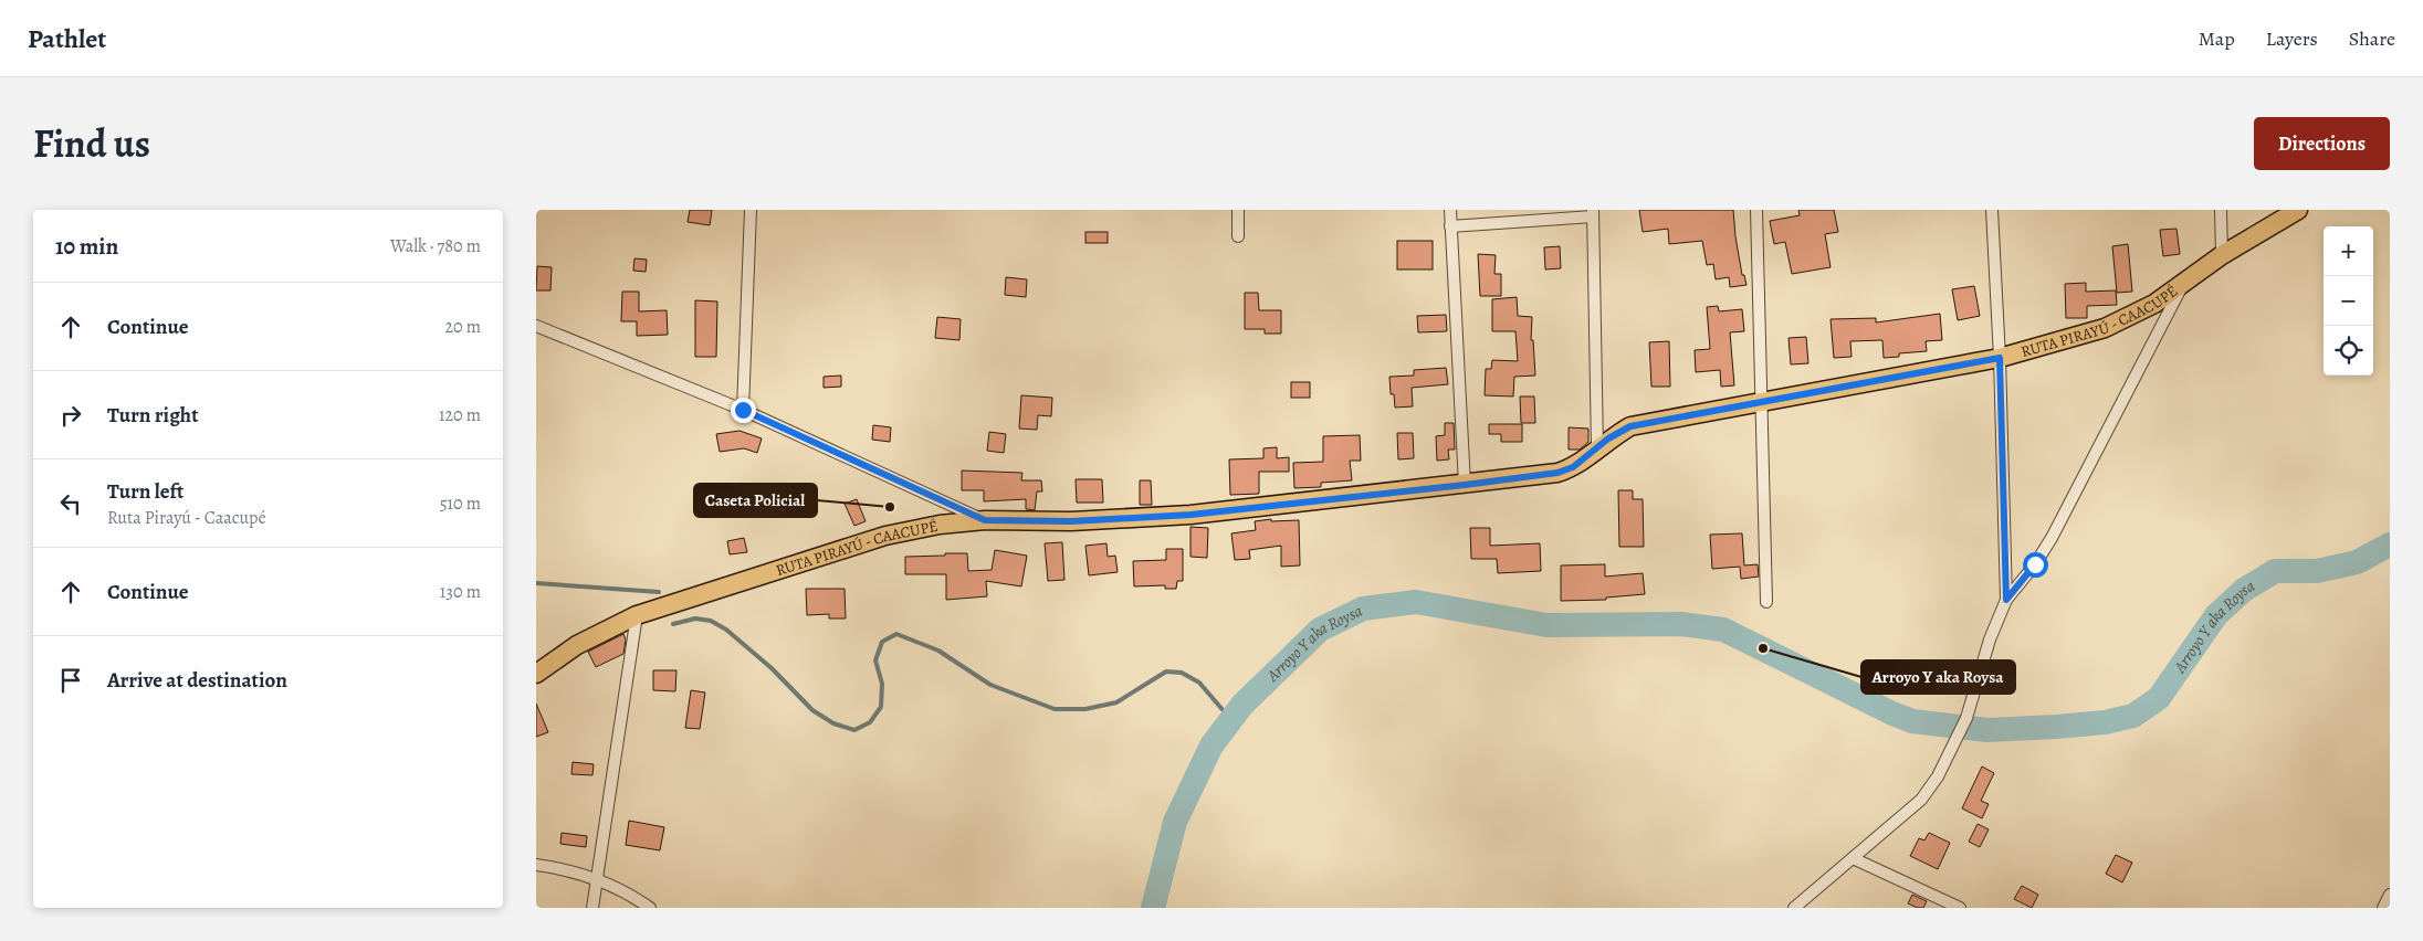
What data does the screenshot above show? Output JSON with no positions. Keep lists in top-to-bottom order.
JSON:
{
  "streets": {
    "main road": ["RUTA PIRAYÚ - CAACUPÉ"]
  },
  "water": ["Arroyo Y aka Roysa"],
  "places": ["Caseta Policial", "Arroyo Y aka Roysa"],
  "page": {
    "header": "Pathlet",
    "nav": ["Map", "Layers", "Share"],
    "title": "Find us",
    "buttons": "Directions",
    "heading": ["10 min", "Walk · 780 m"],
    "map_buttons": ["+", "−"],
    "list": [
      ["Continue", "20 m"],
      ["Turn right", "120 m"],
      ["Turn left", "Ruta Pirayú - Caacupé", "510 m"],
      ["Continue", "130 m"],
      "Arrive at destination"
    ]
  }
}
